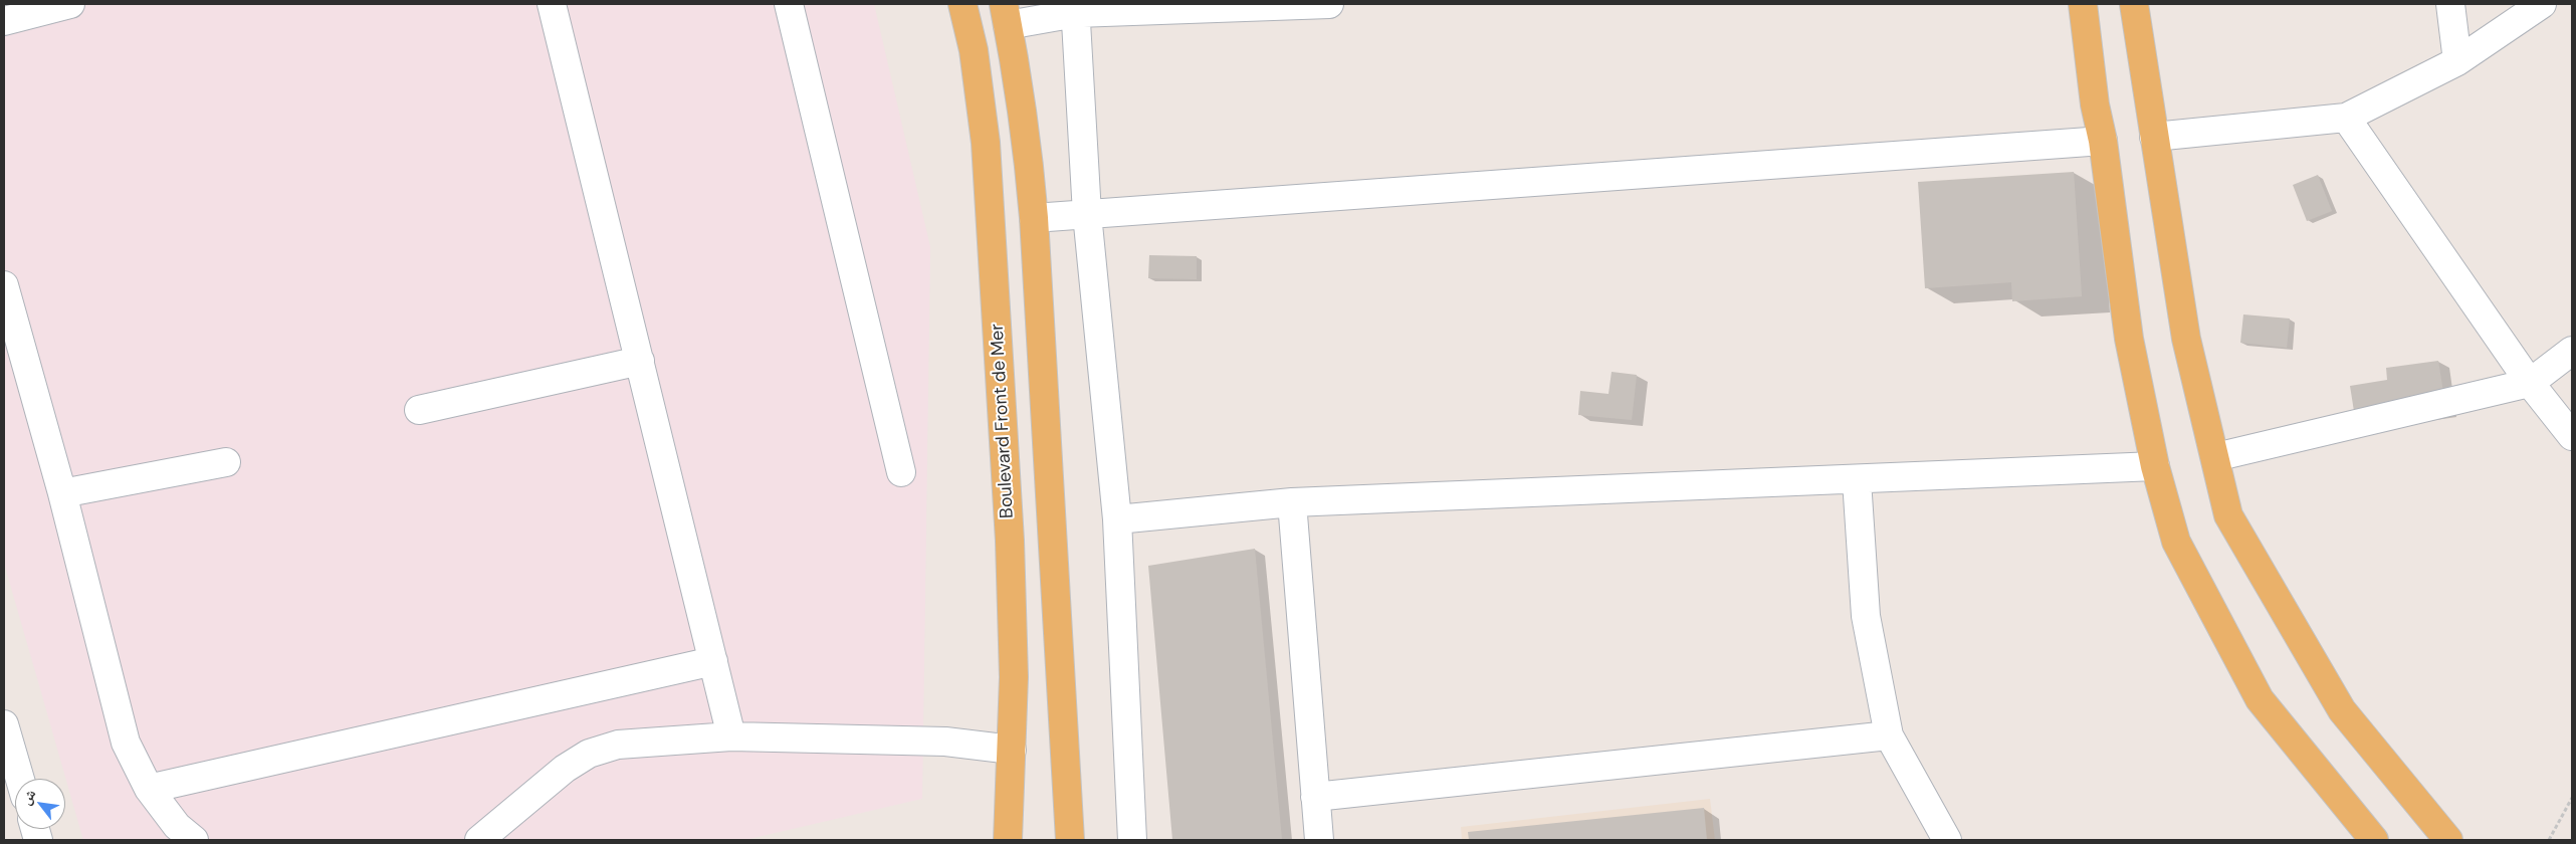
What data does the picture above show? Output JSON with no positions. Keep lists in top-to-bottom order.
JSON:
{
  "streets": {
    "main road": ["Boulevard Front de Mer"]
  },
  "north": "top left"
}
